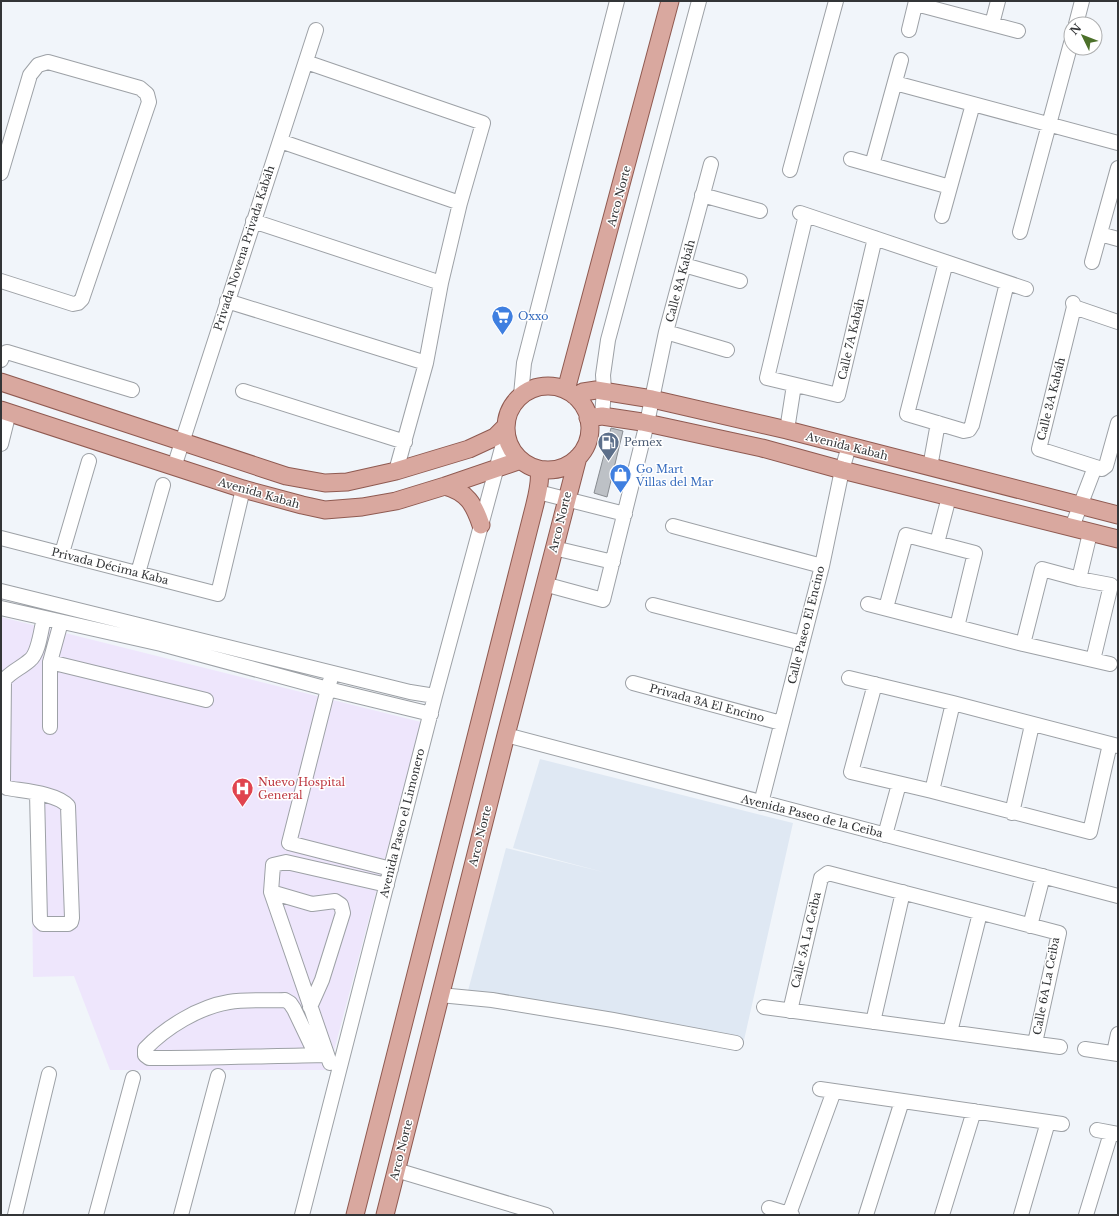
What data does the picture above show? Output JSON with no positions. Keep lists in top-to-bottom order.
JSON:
{
  "streets": {
    "main road": ["Arco Norte", "Avenida Kabah"],
    "street": [
      "Privada Novena Privada Kabáh",
      "Calle 8A Kabáh",
      "Calle 7A Kabáh",
      "Calle 3A Kabáh",
      "Privada Décima Kaba",
      "Calle Paseo El Encino",
      "Privada 3A El Encino",
      "Avenida Paseo de la Ceiba",
      "Avenida Paseo el Limonero",
      "Calle 5A La Ceiba",
      "Calle 6A La Ceiba"
    ]
  },
  "crossings": [
    ["Arco Norte", "Calle 8A Kabáh"],
    ["Arco Norte", "Avenida Kabah"],
    ["Arco Norte", "Avenida Paseo de la Ceiba"],
    ["Arco Norte", "Avenida Paseo el Limonero"],
    ["Privada Novena Privada Kabáh", "Avenida Kabah"],
    ["Calle 8A Kabáh", "Avenida Kabah"],
    ["Avenida Kabah", "Privada Décima Kaba"],
    ["Avenida Kabah", "Calle Paseo El Encino"],
    ["Avenida Kabah", "Avenida Paseo el Limonero"],
    ["Calle Paseo El Encino", "Privada 3A El Encino"],
    ["Calle Paseo El Encino", "Avenida Paseo de la Ceiba"],
    ["Calle 5A La Ceiba", "Calle 6A La Ceiba"]
  ],
  "places": {
    "supermarket": ["Oxxo"],
    "fuel station": ["Pemex"],
    "shop": ["Go Mart Villas del Mar"],
    "hospital": ["Nuevo Hospital General"]
  },
  "north": "top left"
}
